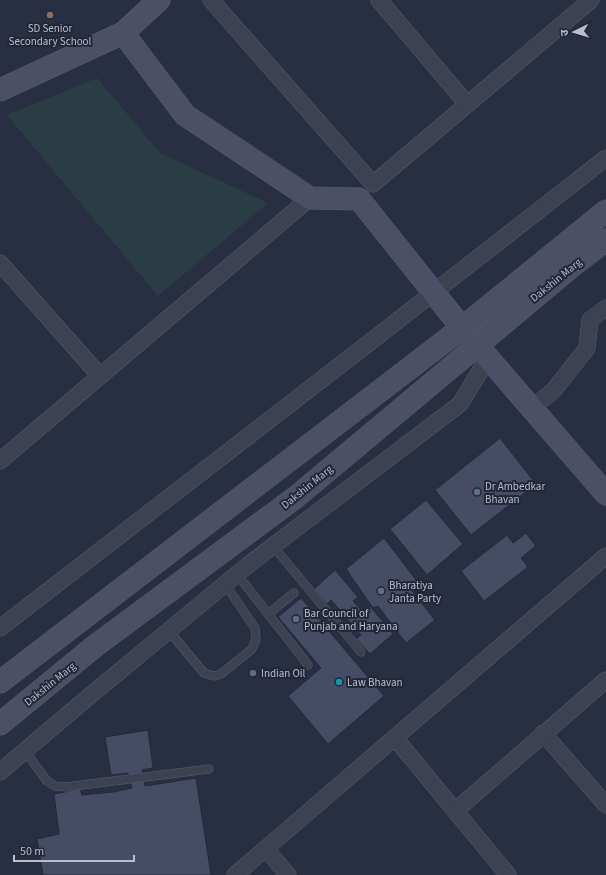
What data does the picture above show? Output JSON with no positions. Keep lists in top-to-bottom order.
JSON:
{
  "streets": {
    "main road": ["Dakshin Marg"]
  },
  "places": [
    "SD Senior Secondary School",
    "Dr Ambedkar Bhavan",
    "Bharatiya Janta Party",
    "Bar Council of Punjab and Haryana",
    "Indian Oil",
    "Law Bhavan"
  ],
  "scale_bar": "50 m",
  "north": "left"
}
